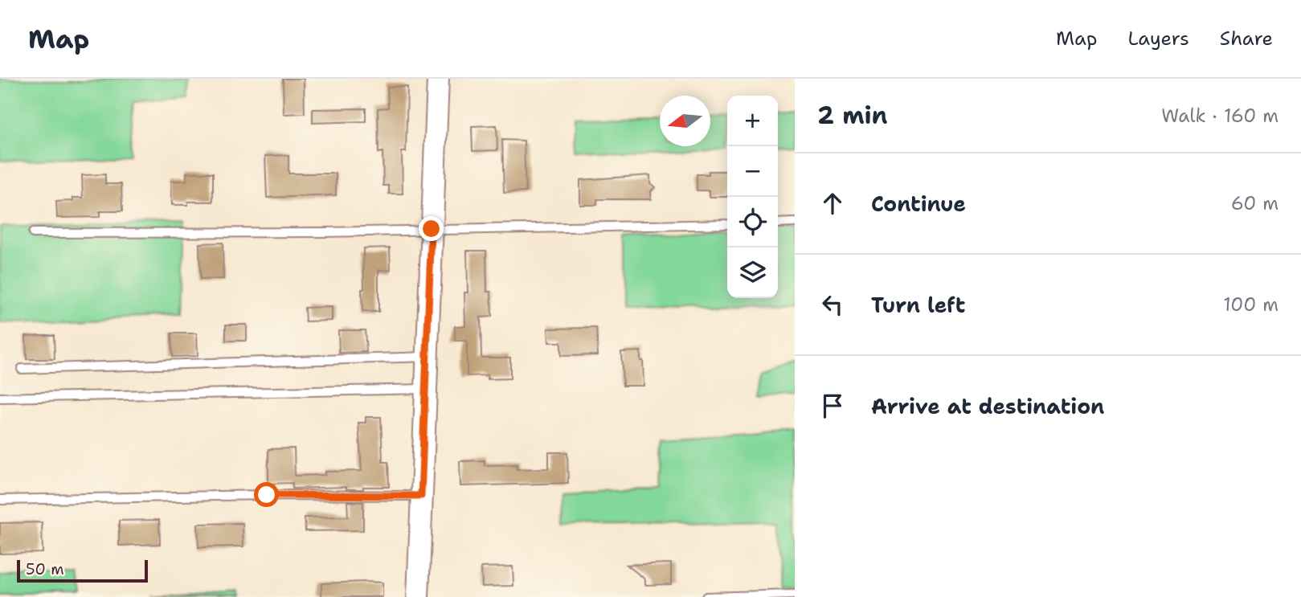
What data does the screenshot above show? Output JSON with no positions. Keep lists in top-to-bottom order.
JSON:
{
  "scale_bar": "50 m",
  "north": "left",
  "page": {
    "header": "Map",
    "nav": ["Map", "Layers", "Share"],
    "heading": ["2 min", "Walk · 160 m"],
    "map_buttons": ["+", "−"],
    "list": [
      ["Continue", "60 m"],
      ["Turn left", "100 m"],
      "Arrive at destination"
    ],
    "scale": "50 m"
  }
}
